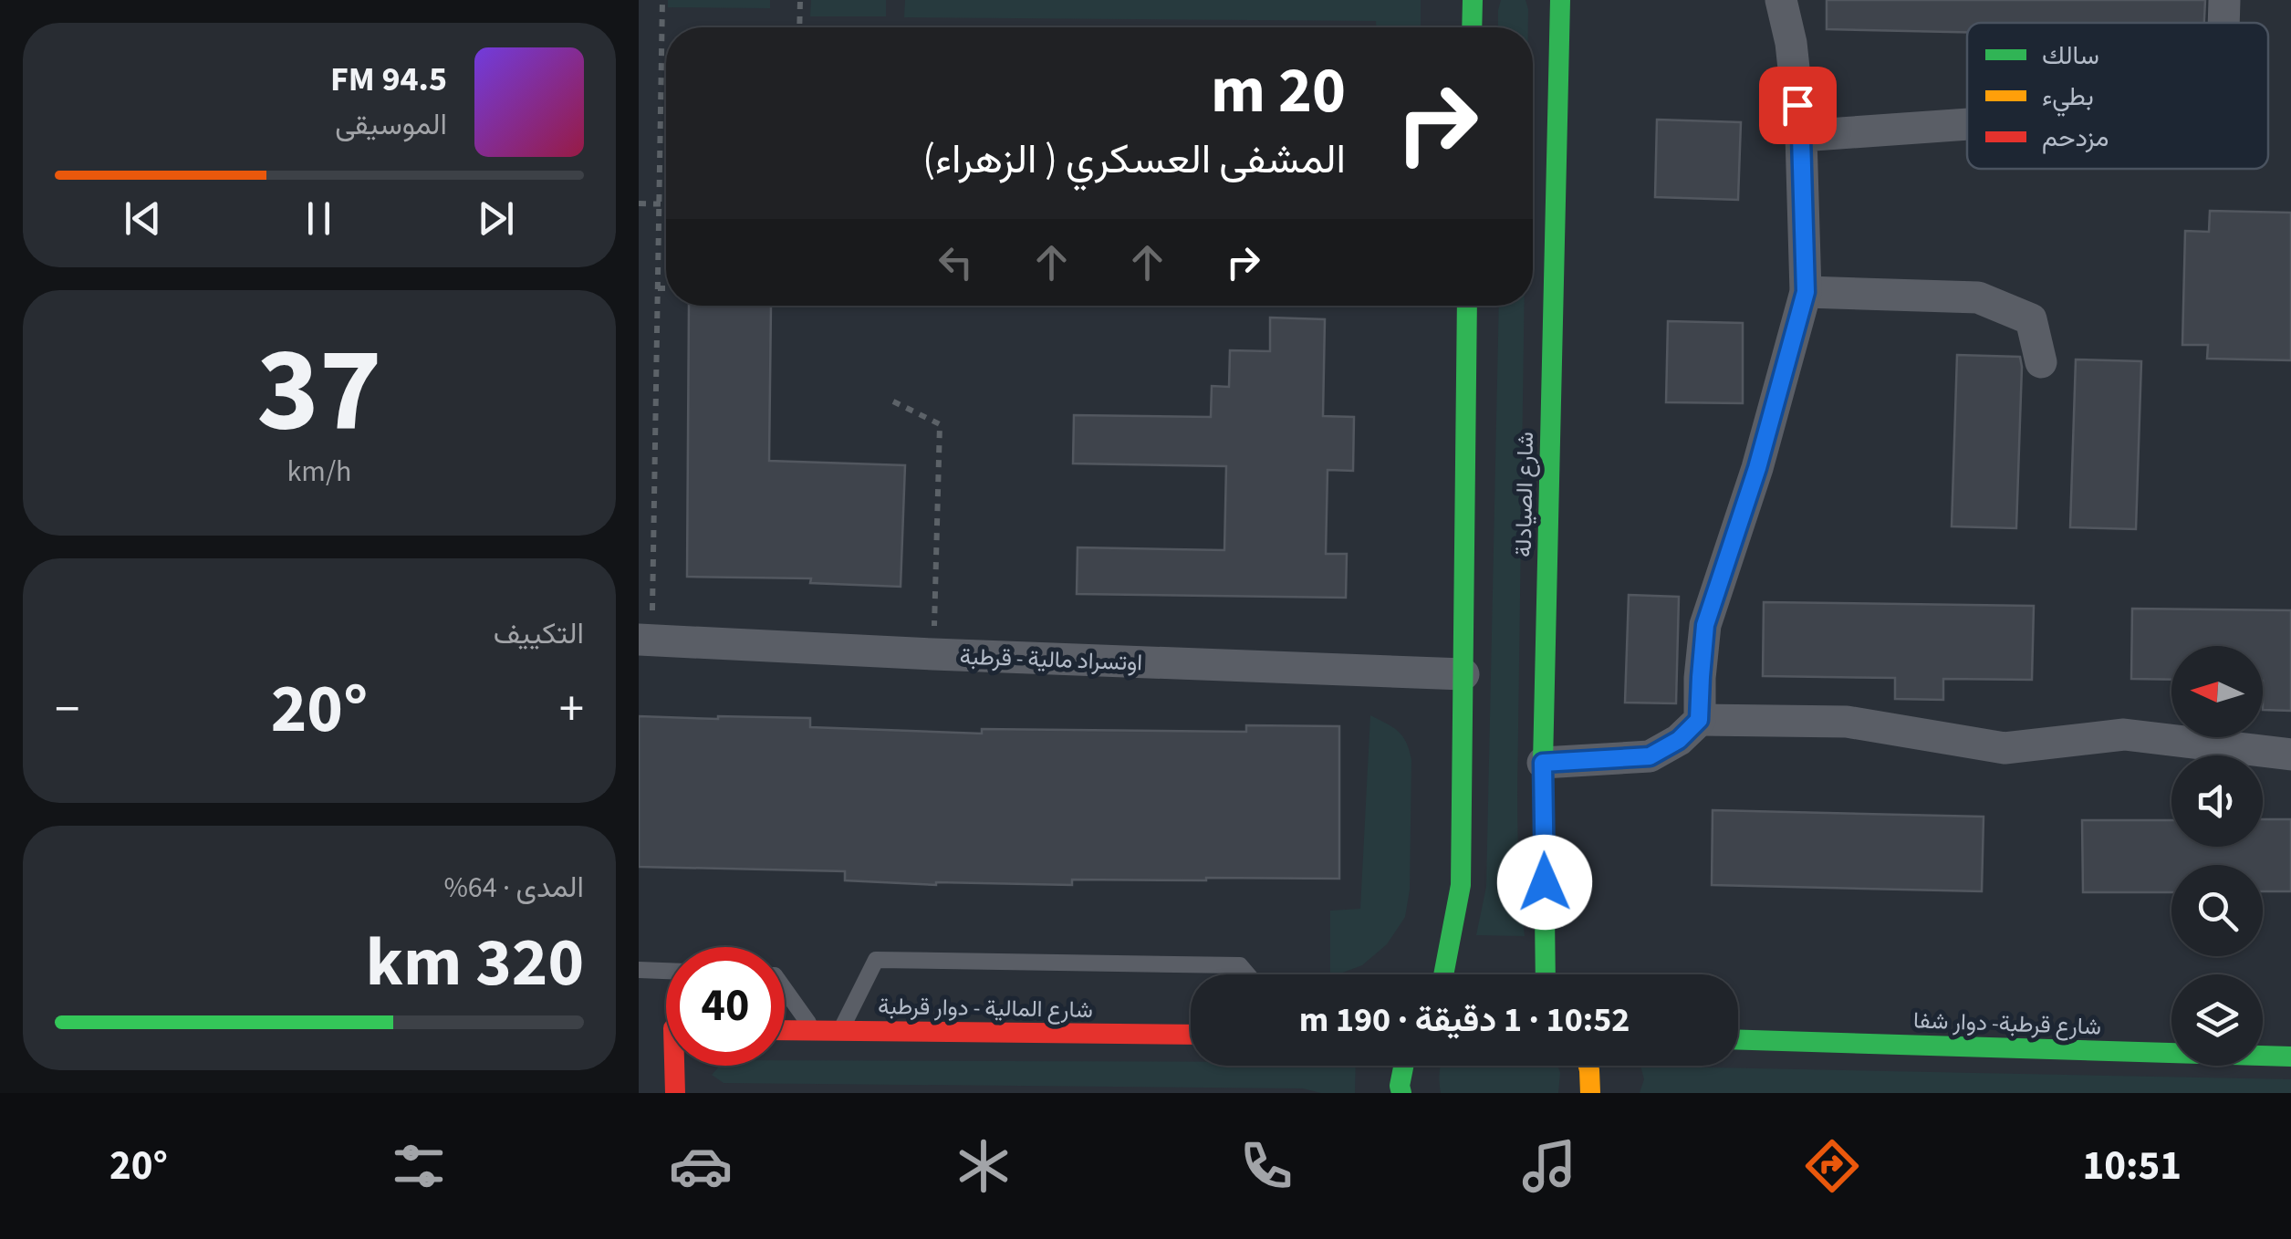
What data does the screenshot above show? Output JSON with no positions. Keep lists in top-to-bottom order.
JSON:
{
  "streets": {
    "street": [
      "شارع الصيادلة",
      "اوتسراد مالية - قرطبة",
      "شارع المالية - دوار قرطبة",
      "شارع قرطبة- دوار شفا"
    ]
  },
  "legend": ["سالك", "بطيء", "مزدحم"],
  "north": "left",
  "page": {
    "turn": ["20 m", "المشفى العسكري ( الزهراء)"],
    "song": ["94.5 FM", "الموسيقى"],
    "tile": [
      ["37", "km/h"],
      "التكييف",
      ["المدى · 64%", "320 km"]
    ],
    "heat": ["−", "20°", "+"],
    "limit": "40",
    "trip": "10:52 · 1 دقيقة · 190 m",
    "tabs": ["10:51", "20°"]
  }
}
